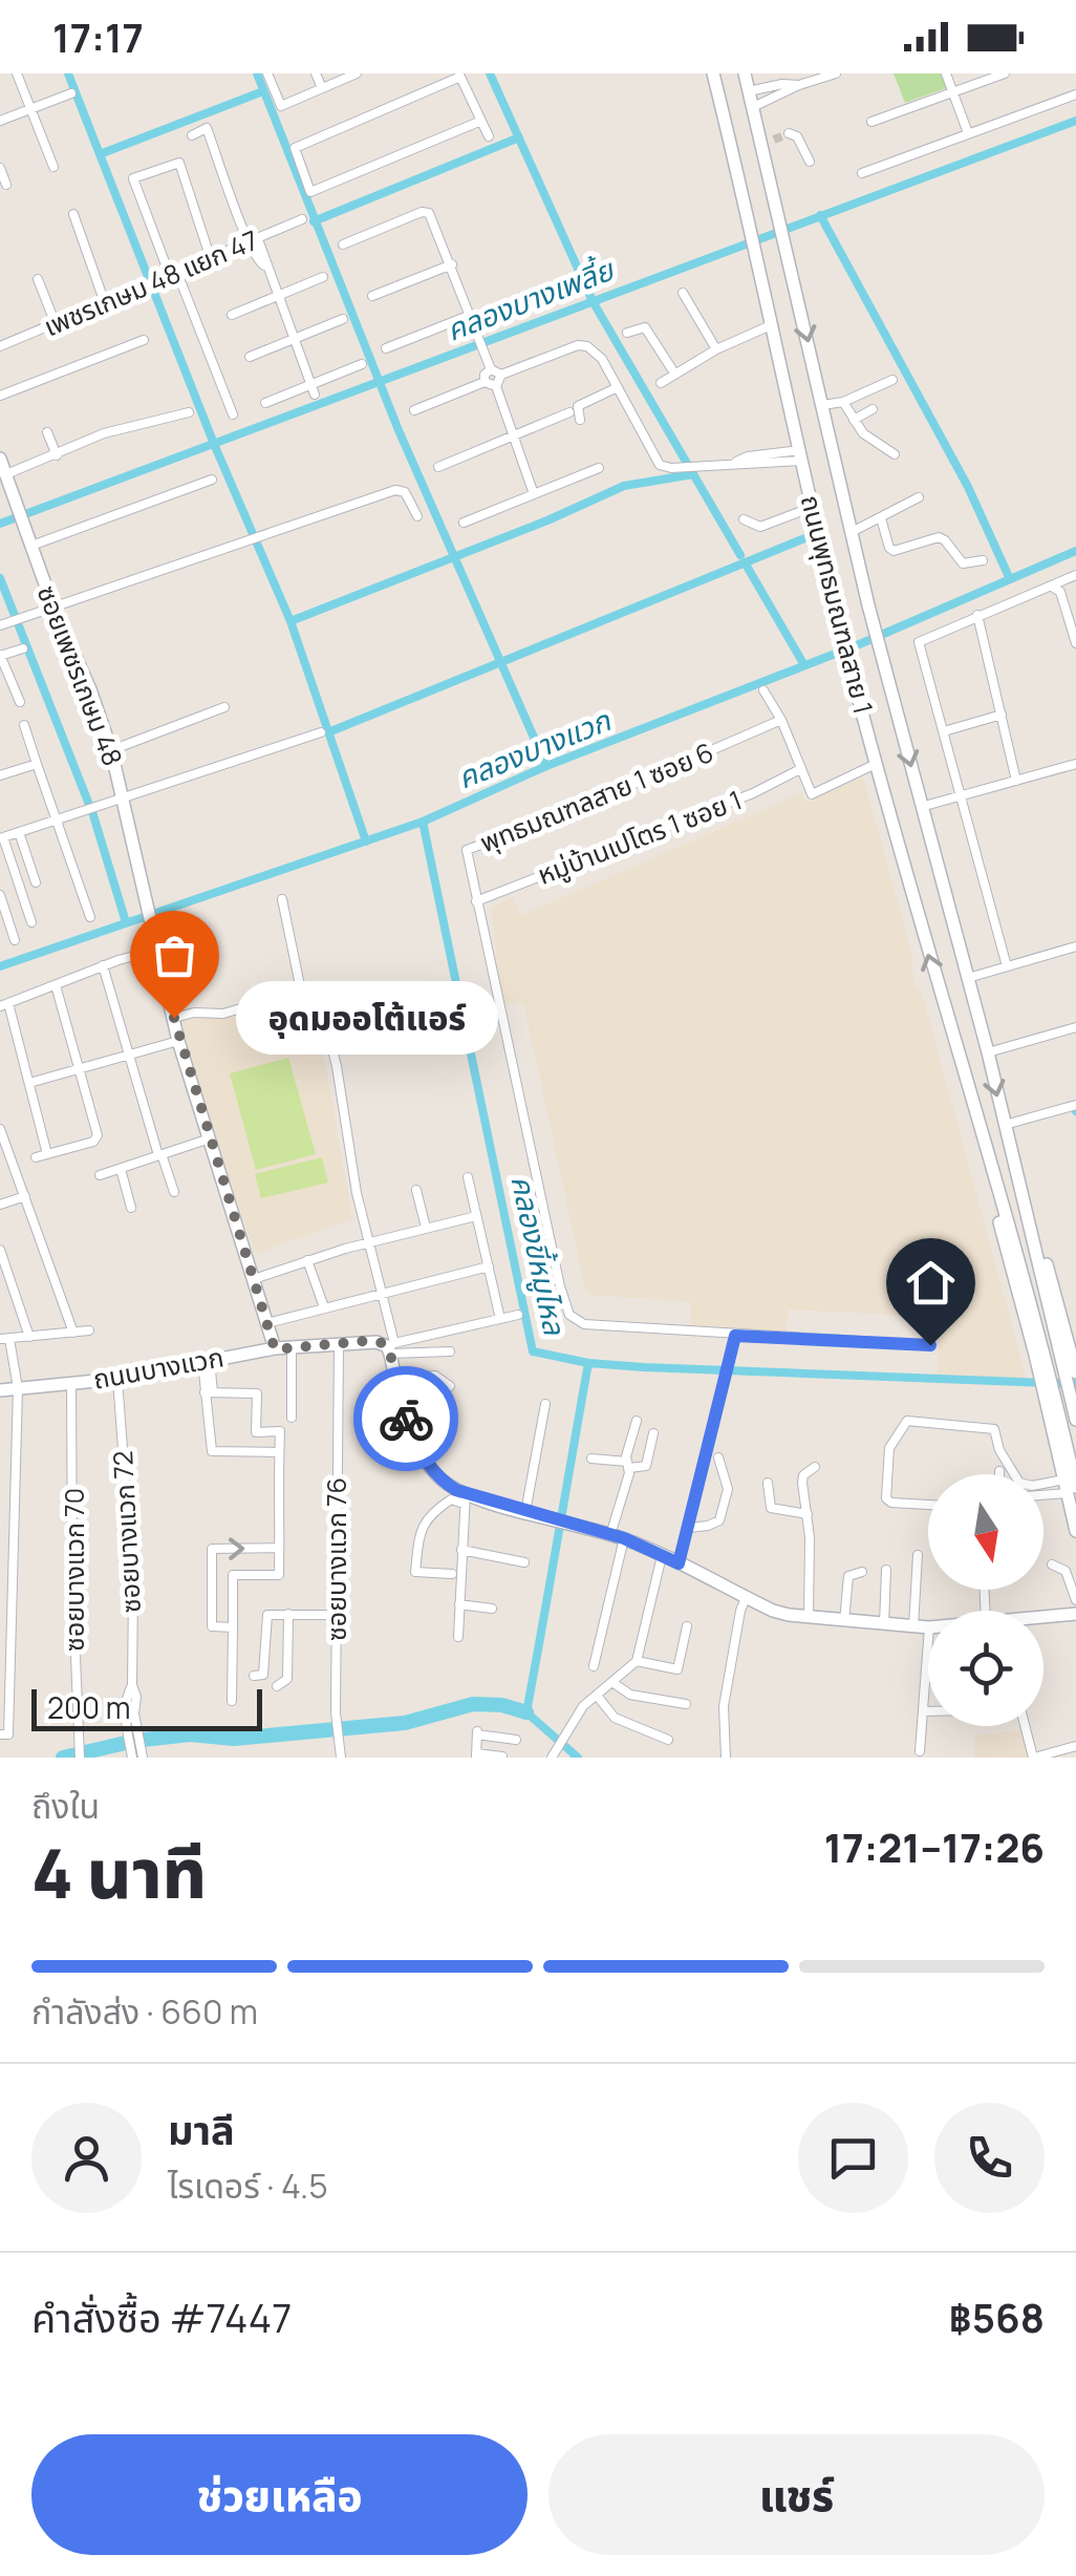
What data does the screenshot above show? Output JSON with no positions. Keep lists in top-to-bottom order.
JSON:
{
  "streets": {
    "main road": ["ถนนพุทธมณฑลสาย 1", "ซอยเพชรเกษม 48", "ถนนบางแวก"],
    "street": [
      "เพชรเกษม 48 แยก 47",
      "พุทธมณฑลสาย 1 ซอย 6",
      "หมู่บ้านเปโตร 1 ซอย 1",
      "ซอยบางแวก 72",
      "ซอยบางแวก 76",
      "ซอยบางแวก 70"
    ]
  },
  "crossings": [
    ["ซอยเพชรเกษม 48", "ถนนบางแวก"],
    ["พุทธมณฑลสาย 1 ซอย 6", "หมู่บ้านเปโตร 1 ซอย 1"],
    ["ถนนบางแวก", "ซอยบางแวก 72"],
    ["ถนนบางแวก", "ซอยบางแวก 76"],
    ["ถนนบางแวก", "ซอยบางแวก 70"]
  ],
  "water": ["คลองบางเพลี้ย", "คลองบางแวก", "คลองขี้หมูไหล"],
  "places": ["อุดมออโต้แอร์"],
  "scale_bar": "200 m",
  "north": "bottom",
  "page": {
    "status": "17:17",
    "bubble": "อุดมออโต้แอร์",
    "scale": "200 m",
    "heading": ["4 นาที", "ถึงใน", "17:21–17:26"],
    "panel": [
      "มาลี",
      "ไรเดอร์ · 4.5",
      "คำสั่งซื้อ #7447",
      "฿568"
    ],
    "bar": "กำลังส่ง · 660 m",
    "buttons": ["ช่วยเหลือ", "แชร์"]
  }
}
